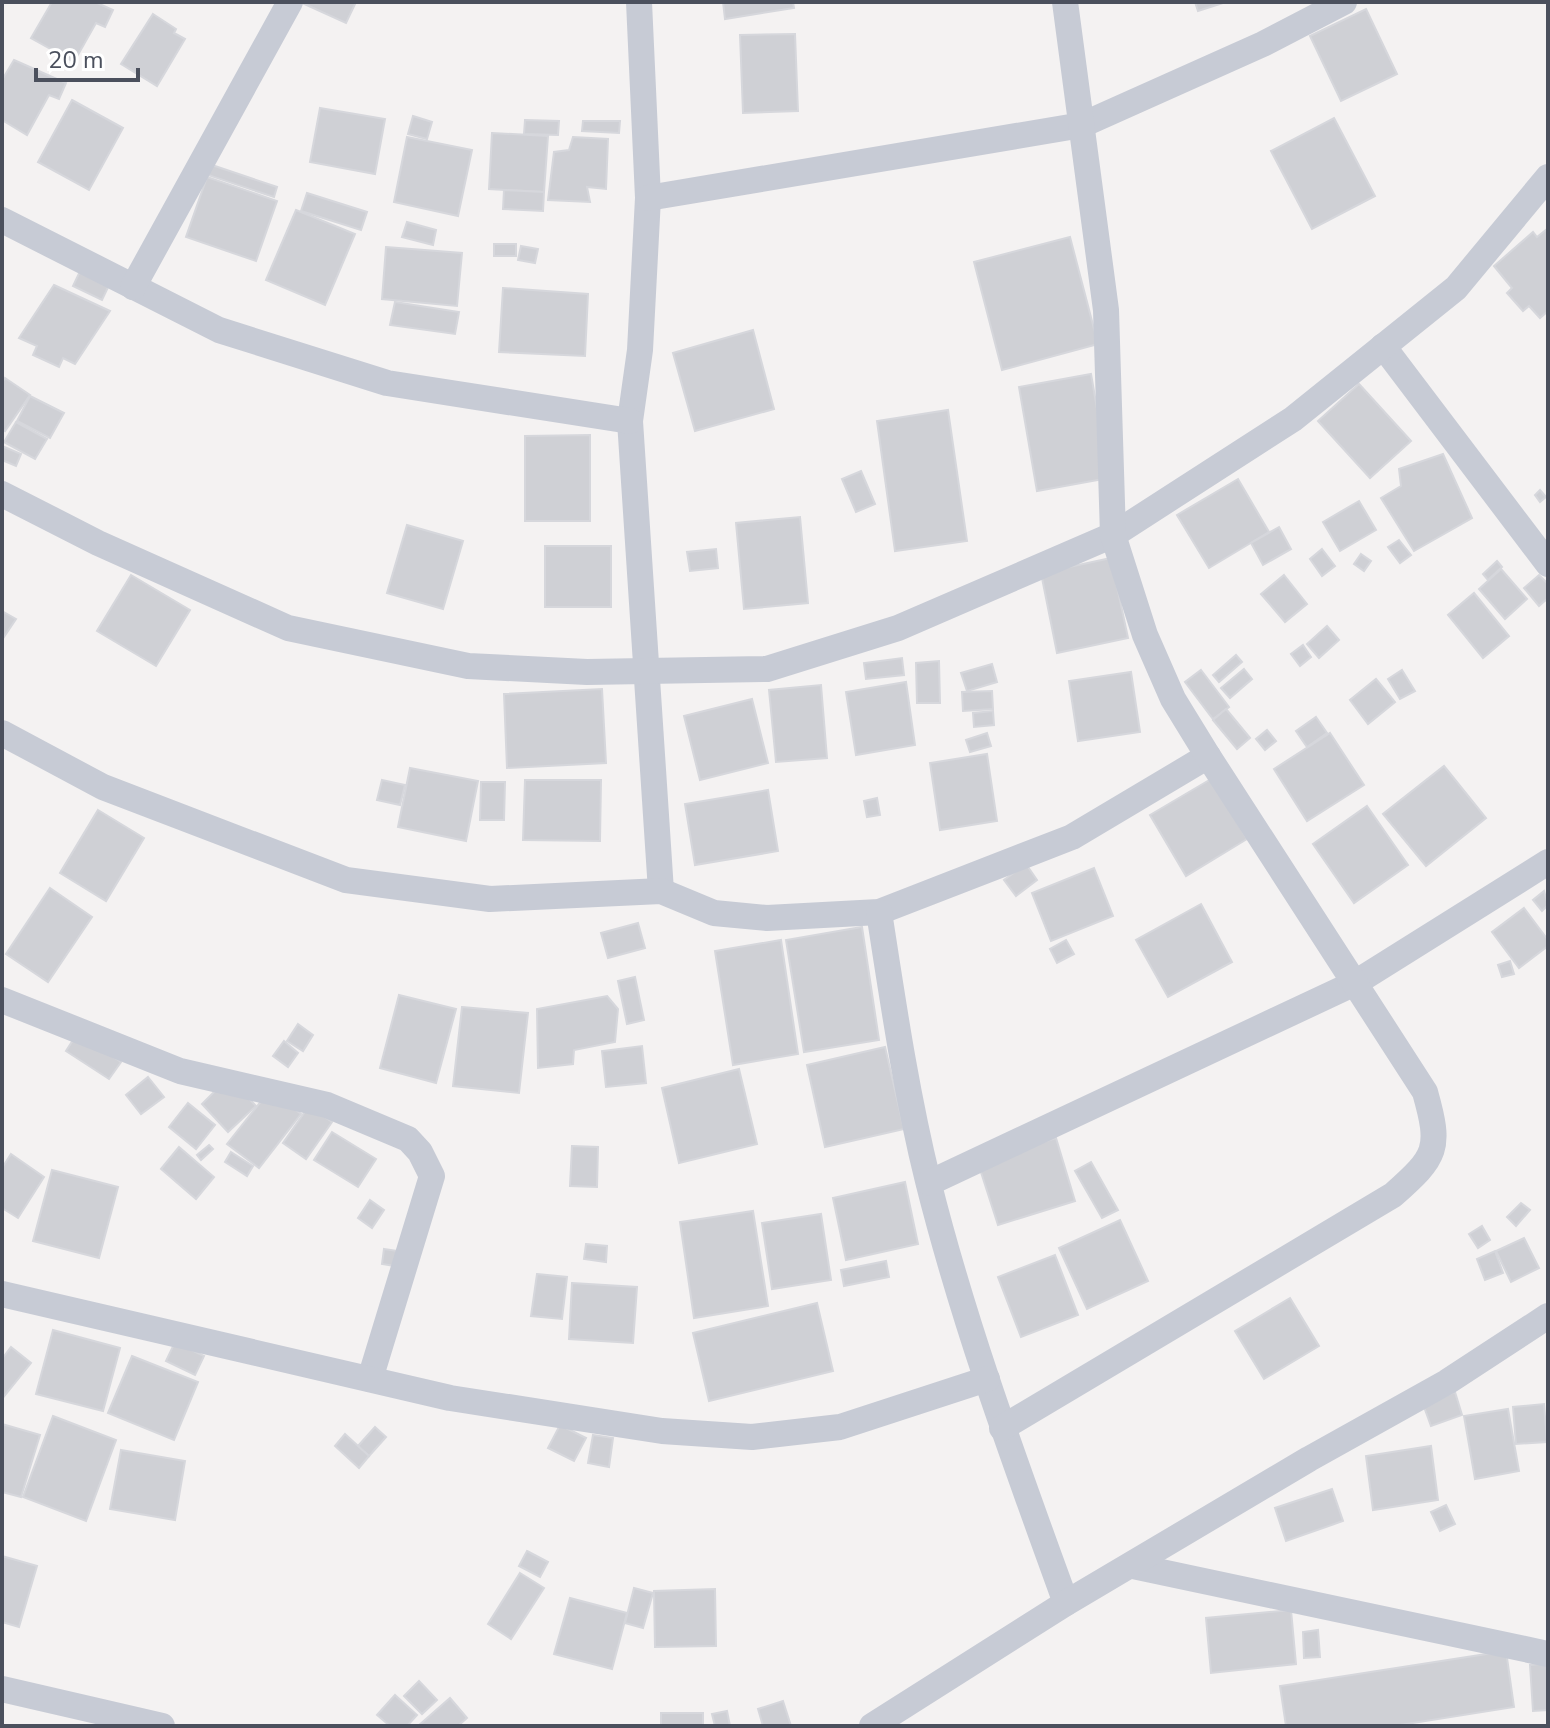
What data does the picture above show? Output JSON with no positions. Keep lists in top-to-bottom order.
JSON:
{
  "scale_bar": "20 m"
}
